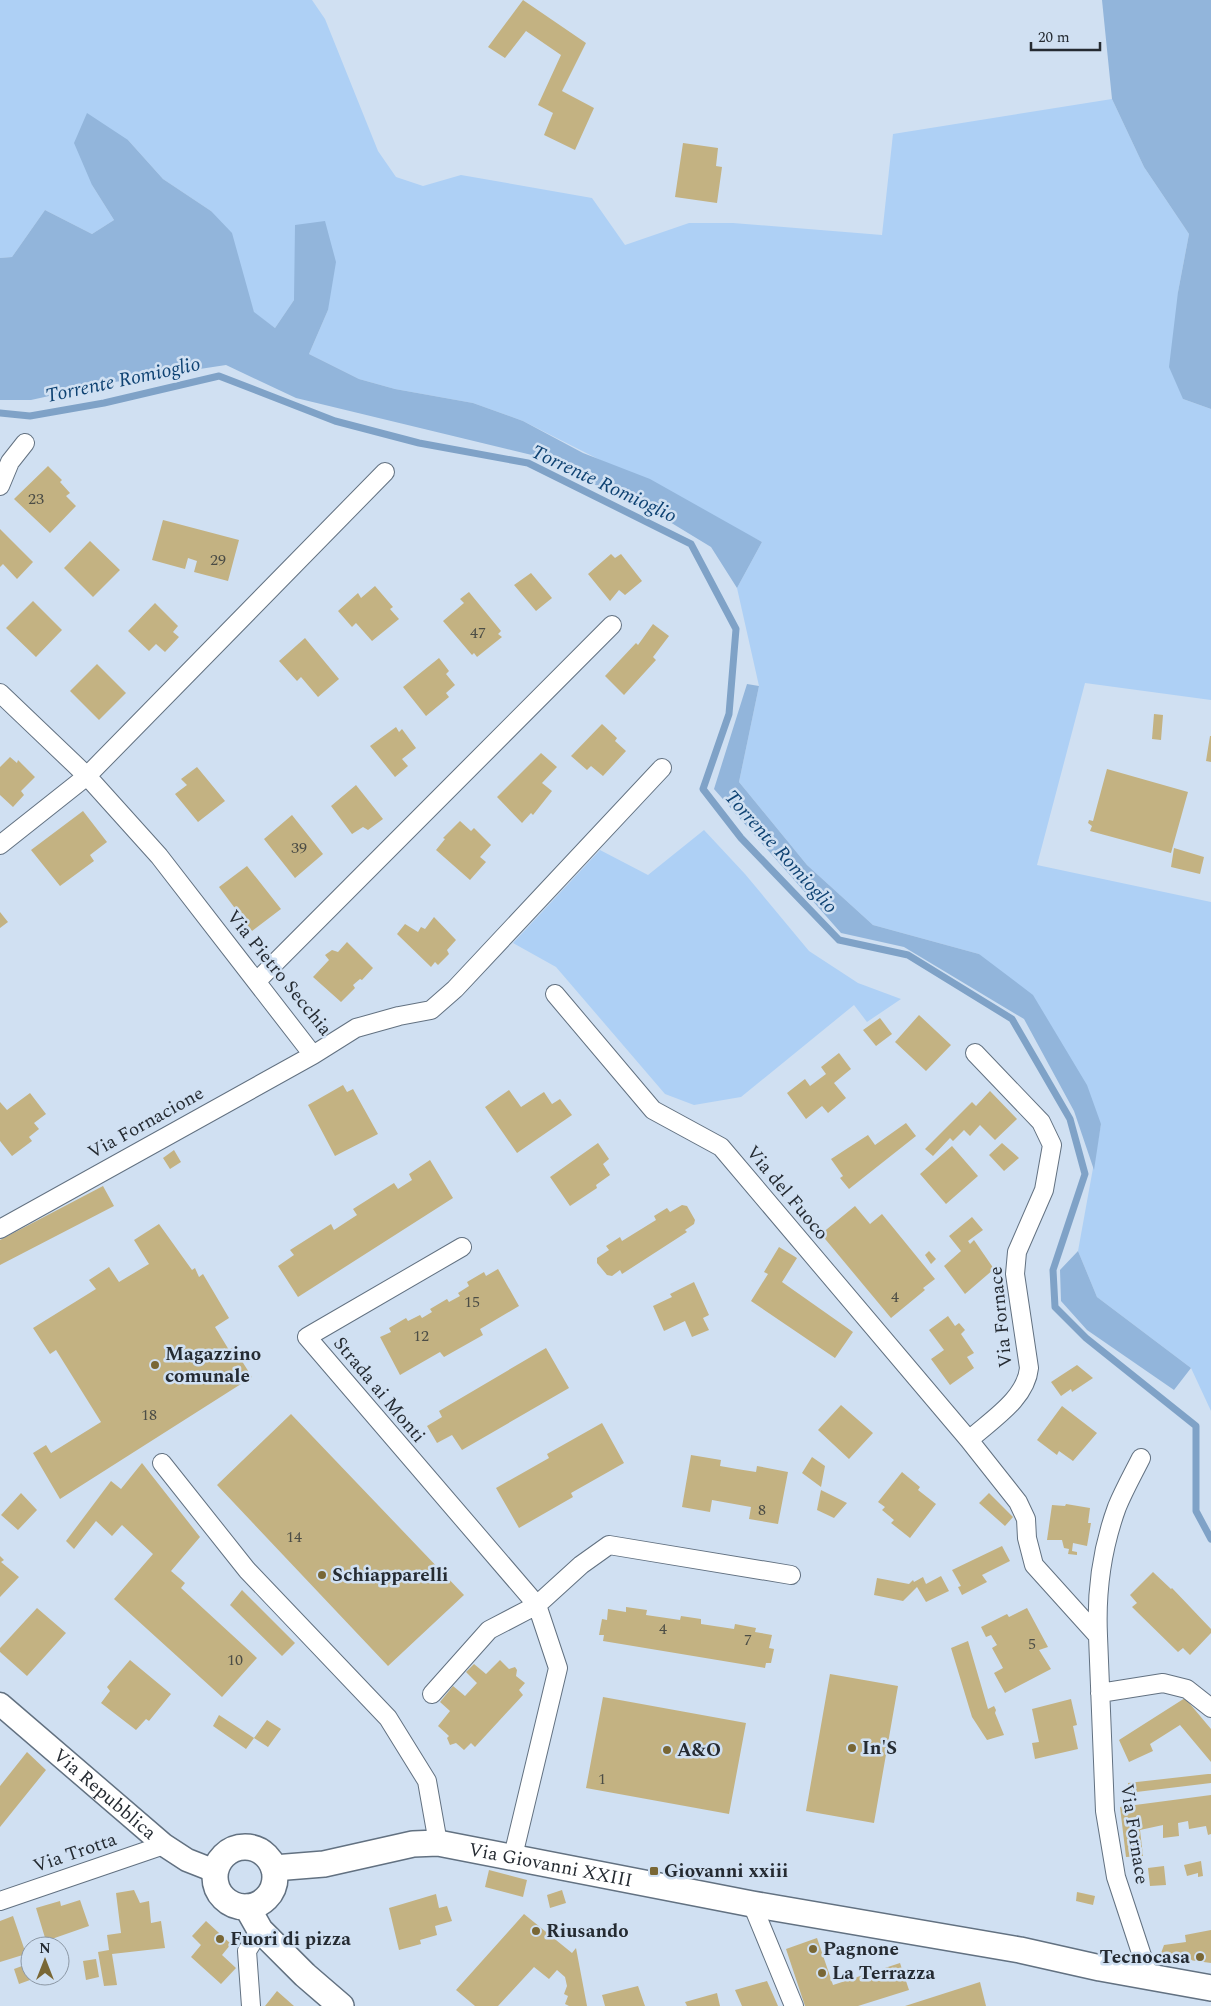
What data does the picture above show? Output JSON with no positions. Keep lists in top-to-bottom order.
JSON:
{
  "streets": {
    "main road": ["Via Giovanni XXIII"],
    "street": [
      "Via Pietro Secchia",
      "Via Fornacione",
      "Via del Fuoco",
      "Via Fornace",
      "Strada ai Monti",
      "Via Repubblica",
      "Via Trotta"
    ]
  },
  "crossings": [
    ["Via Pietro Secchia", "Via Fornacione"],
    ["Via del Fuoco", "Via Fornace"],
    ["Via Fornace", "Via Giovanni XXIII"],
    ["Strada ai Monti", "Via Giovanni XXIII"],
    ["Via Repubblica", "Via Trotta"],
    ["Via Repubblica", "Via Giovanni XXIII"]
  ],
  "water": ["Torrente Romioglio"],
  "places": {
    "other": [
      "Magazzino comunale",
      "Schiapparelli",
      "In'S",
      "A&O",
      "Riusando",
      "Fuori di pizza",
      "Pagnone",
      "Tecnocasa",
      "La Terrazza"
    ],
    "transit": ["Giovanni xxiii"]
  },
  "house_numbers": [
    "23",
    "29",
    "47",
    "39",
    "4",
    "15",
    "12",
    "18",
    "8",
    "14",
    "4",
    "7",
    "5",
    "10",
    "1"
  ],
  "scale_bar": "20 m",
  "north": "top"
}
